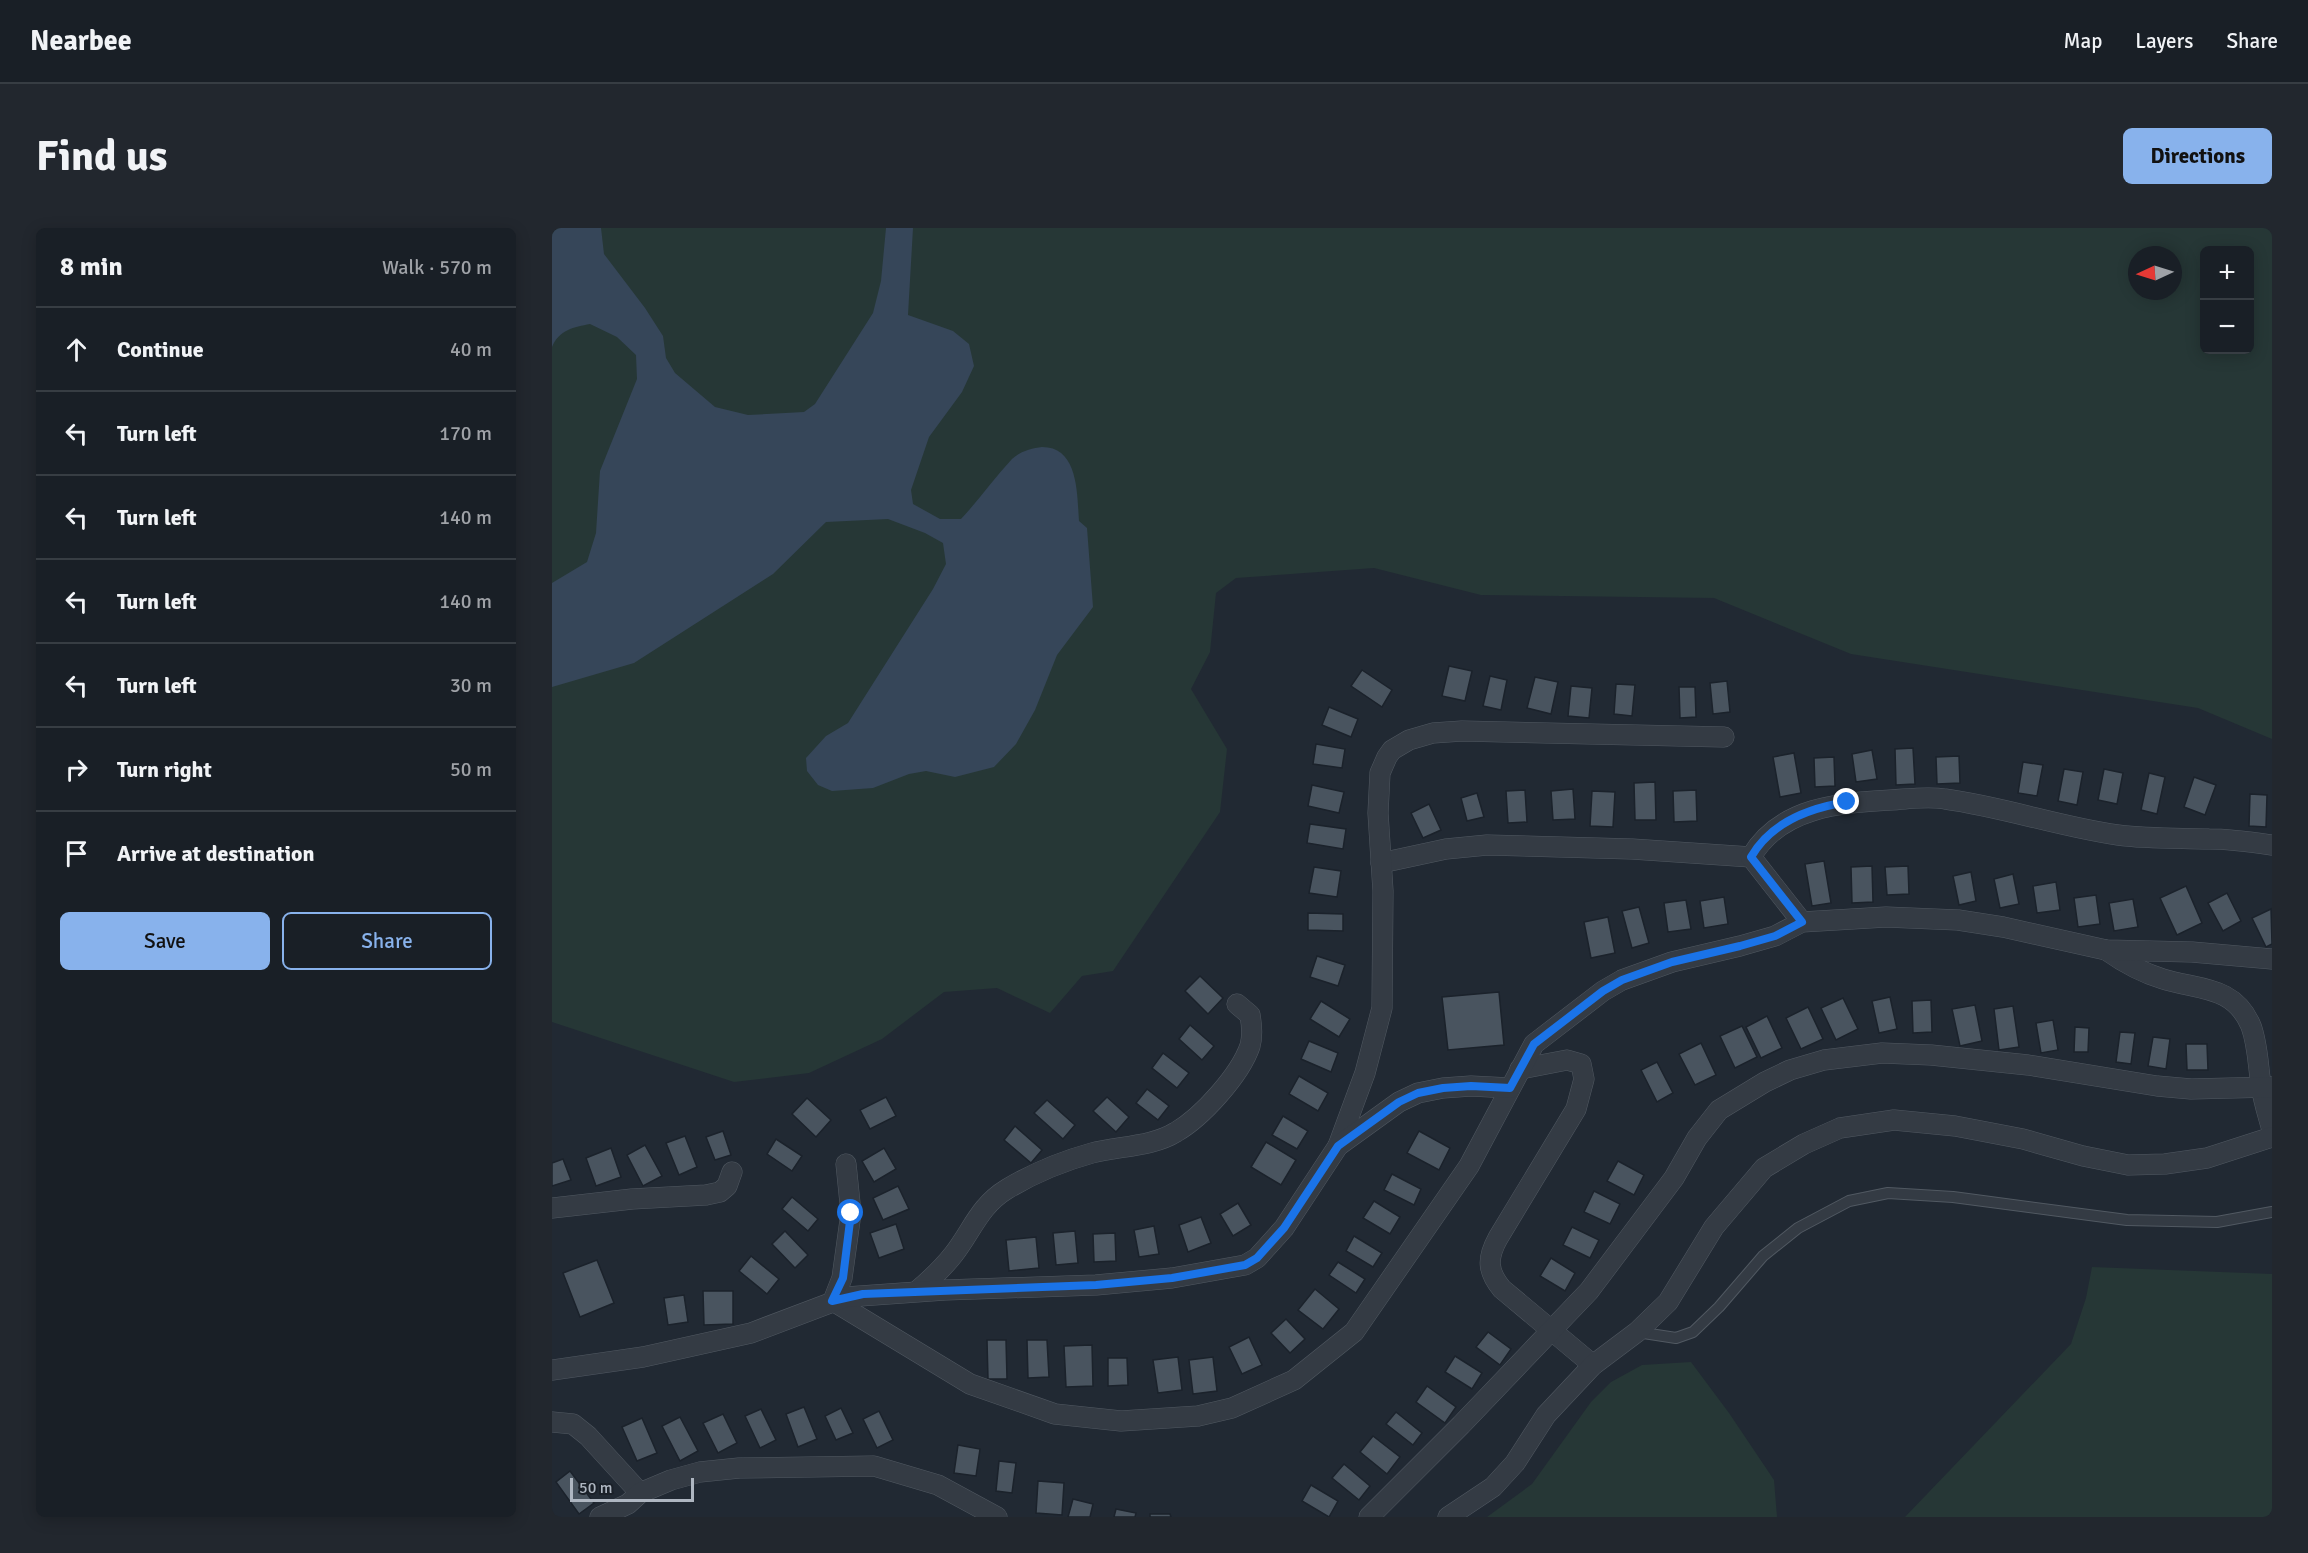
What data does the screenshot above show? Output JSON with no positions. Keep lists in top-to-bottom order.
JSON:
{
  "scale_bar": "50 m",
  "north": "left",
  "page": {
    "header": "Nearbee",
    "nav": ["Map", "Layers", "Share"],
    "buttons": [
      "Directions",
      ["Save", "Share"]
    ],
    "title": "Find us",
    "heading": ["8 min", "Walk · 570 m"],
    "map_buttons": ["+", "−"],
    "list": [
      ["Continue", "40 m"],
      ["Turn left", "170 m"],
      ["Turn left", "140 m"],
      ["Turn left", "140 m"],
      ["Turn left", "30 m"],
      ["Turn right", "50 m"],
      "Arrive at destination"
    ],
    "scale": "50 m"
  }
}
